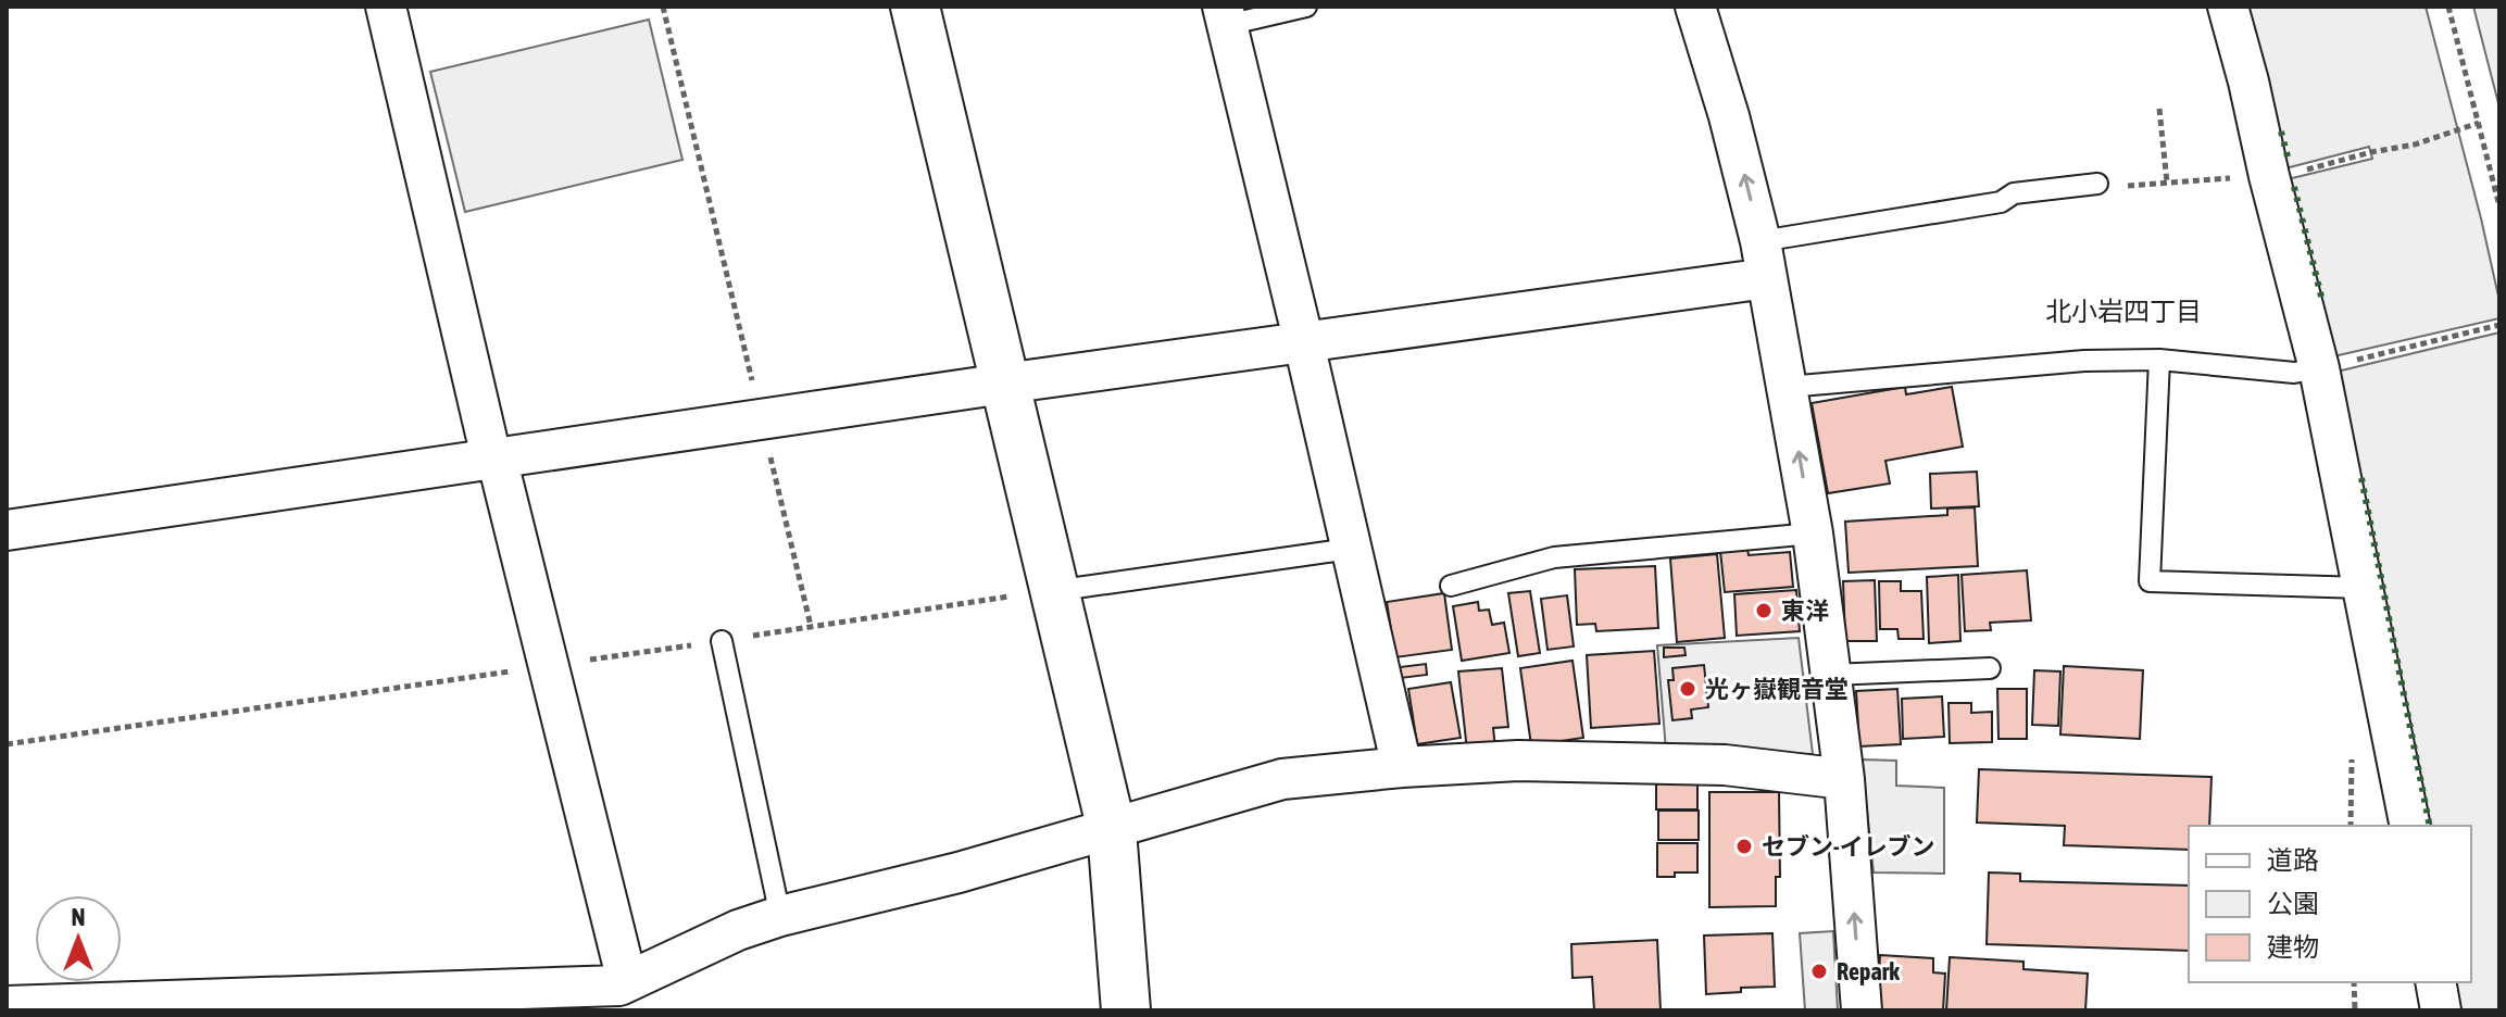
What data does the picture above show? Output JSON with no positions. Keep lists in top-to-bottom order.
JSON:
{
  "districts": ["北小岩四丁目"],
  "places": [
    "東洋",
    "光ヶ嶽観音堂",
    "セブン-イレブン",
    "Repark"
  ],
  "legend": ["道路", "公園", "建物"],
  "north": "top"
}
